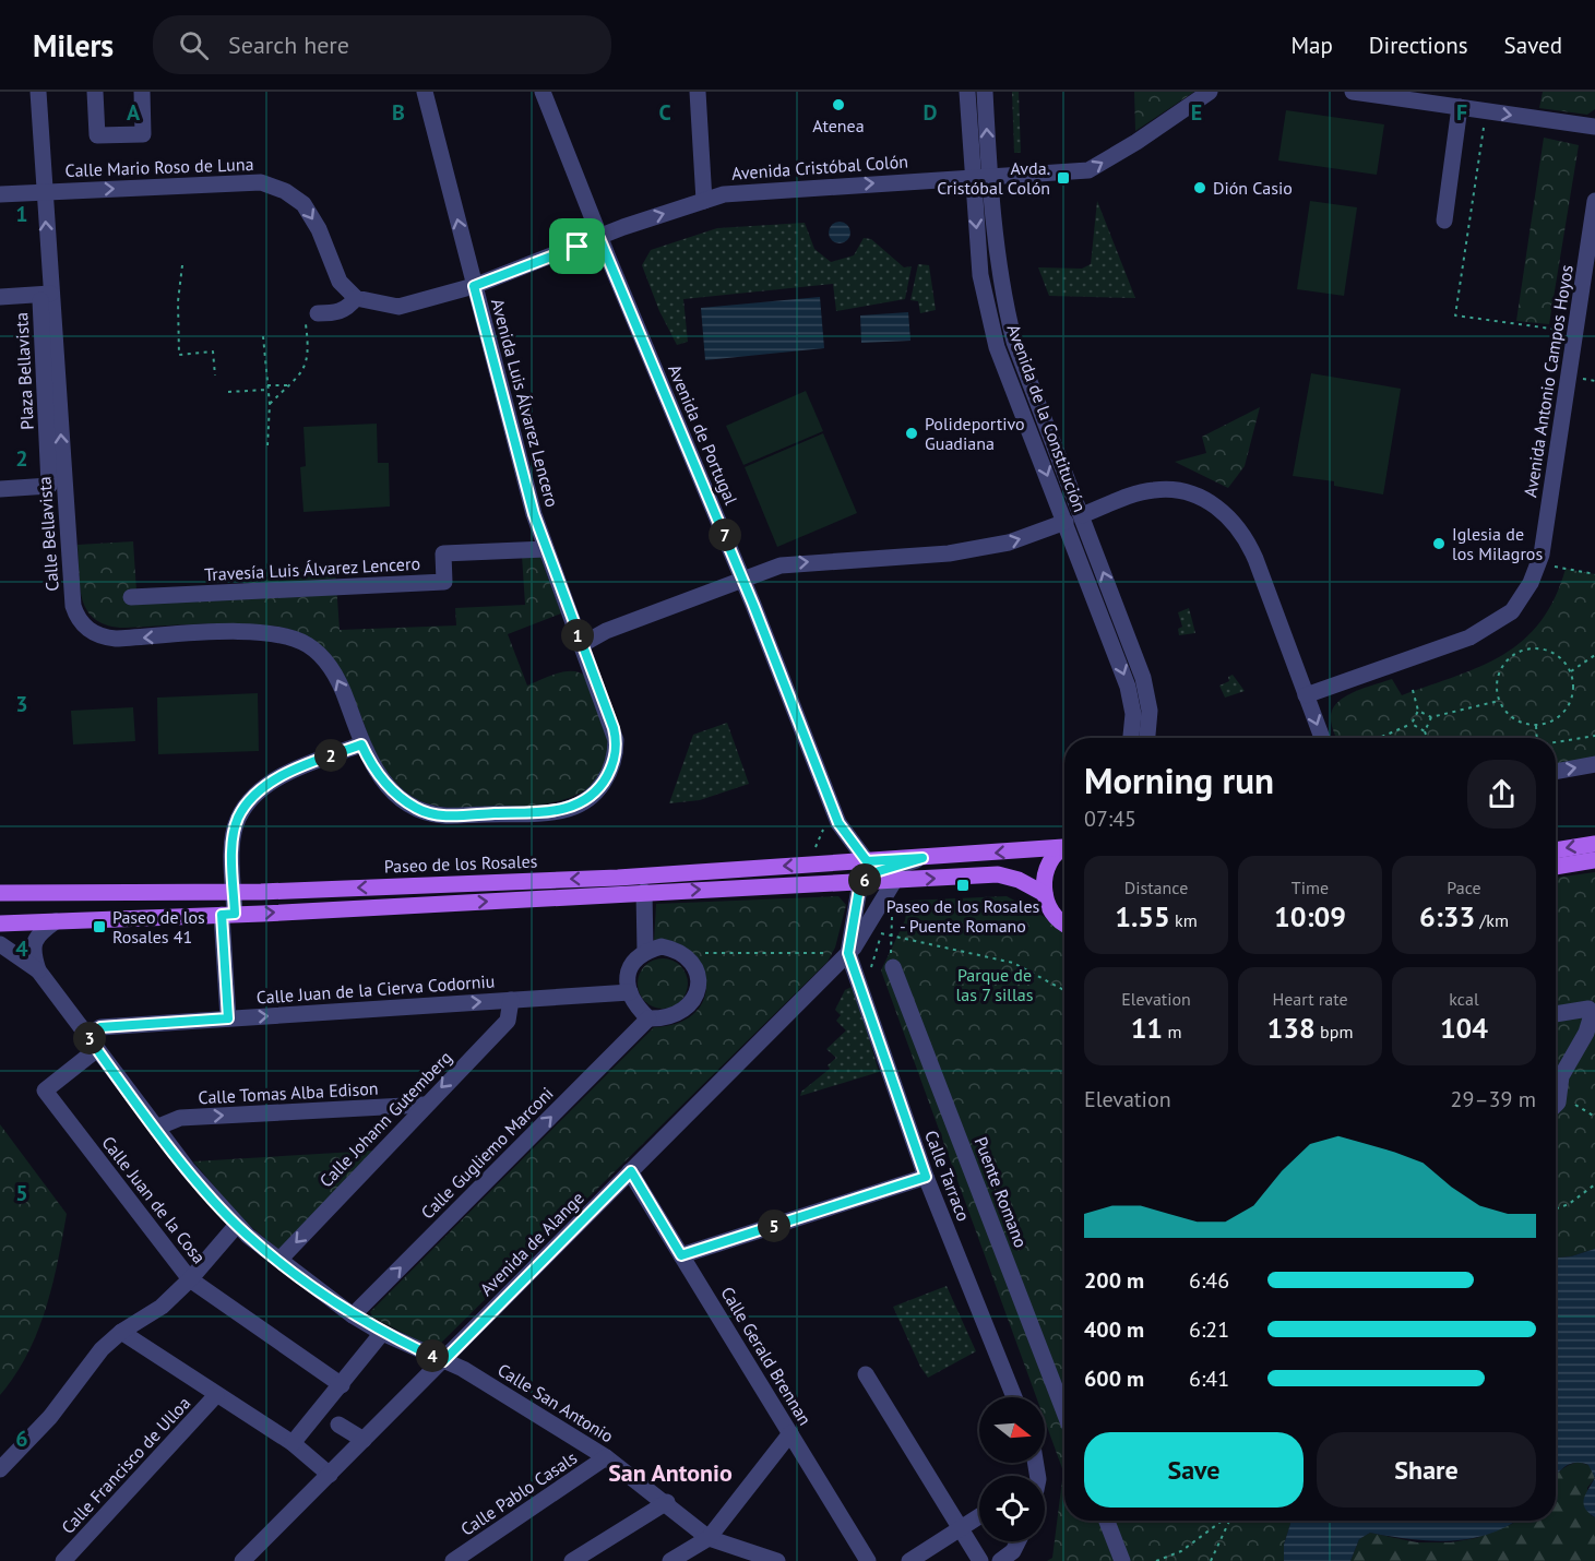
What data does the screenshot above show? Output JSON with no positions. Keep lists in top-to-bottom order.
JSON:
{
  "streets": {
    "main road": ["Paseo de los Rosales"],
    "street": [
      "Calle Mario Roso de Luna",
      "Avenida Cristóbal Colón",
      "Plaza Bellavista",
      "Avenida Antonio Campos Hoyos",
      "Avenida Luis Álvarez Lencero",
      "Avenida de la Constitución",
      "Avenida de Portugal",
      "Calle Bellavista",
      "Travesía Luis Álvarez Lencero",
      "Calle Juan de la Cierva Codorniu",
      "Calle Tomas Alba Edison",
      "Calle Johann Gutemberg",
      "Calle Gugliemo Marconi",
      "Calle Tarraco",
      "Puente Romano",
      "Calle Juan de la Cosa",
      "Avenida de Alange",
      "Calle Gerald Brennan",
      "Calle San Antonio",
      "Calle Francisco de Ulloa",
      "Calle Pablo Casals"
    ]
  },
  "crossings": [
    ["Calle Mario Roso de Luna", "Calle Bellavista"],
    ["Avenida Cristóbal Colón", "Avenida de la Constitución"],
    ["Avenida Cristóbal Colón", "Avenida de Portugal"],
    ["Plaza Bellavista", "Calle Bellavista"],
    ["Avenida Luis Álvarez Lencero", "Calle Bellavista"],
    ["Avenida Luis Álvarez Lencero", "Travesía Luis Álvarez Lencero"],
    ["Avenida de Portugal", "Paseo de los Rosales"],
    ["Paseo de los Rosales", "Avenida de Alange"],
    ["Calle Juan de la Cierva Codorniu", "Calle Johann Gutemberg"],
    ["Calle Juan de la Cierva Codorniu", "Calle Gugliemo Marconi"],
    ["Calle Juan de la Cierva Codorniu", "Calle Juan de la Cosa"],
    ["Calle Juan de la Cierva Codorniu", "Calle San Antonio"],
    ["Calle Tomas Alba Edison", "Calle Johann Gutemberg"],
    ["Calle Tomas Alba Edison", "Calle San Antonio"],
    ["Calle Johann Gutemberg", "Calle San Antonio"],
    ["Calle Gugliemo Marconi", "Calle San Antonio"],
    ["Calle Tarraco", "Avenida de Alange"],
    ["Calle Juan de la Cosa", "Calle San Antonio"],
    ["Avenida de Alange", "Calle Gerald Brennan"],
    ["Avenida de Alange", "Calle San Antonio"],
    ["Calle San Antonio", "Calle Pablo Casals"]
  ],
  "one_way": [
    "Calle Mario Roso de Luna",
    "Avenida Cristóbal Colón",
    "Calle Bellavista",
    "Calle Juan de la Cierva Codorniu",
    "Calle Tomas Alba Edison",
    "Calle Johann Gutemberg",
    "Calle Gugliemo Marconi"
  ],
  "districts": ["San Antonio"],
  "parks": ["Parque de las 7 sillas"],
  "places": {
    "other": [
      "Atenea",
      "Dión Casio",
      "Polideportivo Guadiana",
      "Iglesia de los Milagros"
    ],
    "transit": ["Avda. Cristóbal Colón", "Paseo de los Rosales - Puente Romano", "Paseo de los Rosales 41"]
  },
  "north": "right",
  "page": {
    "header": "Milers",
    "search": "Search here",
    "nav": ["Map", "Directions", "Saved"],
    "pins": [
      "7",
      "1",
      "2",
      "6",
      "3",
      "5",
      "4"
    ],
    "heading": ["Morning run", "07:45"],
    "stats": [
      ["Distance", "1.55 km"],
      ["Time", "10:09"],
      ["Pace", "6:33 /km"],
      ["Elevation", "11 m"],
      ["Heart rate", "138 bpm"],
      ["kcal", "104"]
    ],
    "chart": ["Elevation", "29–39 m"],
    "list": [
      {
        "name": "200 m",
        "note": "6:46"
      },
      {
        "name": "400 m",
        "note": "6:21"
      },
      {
        "name": "600 m",
        "note": "6:41"
      }
    ],
    "buttons": ["Save", "Share"]
  },
  "grid": {
    "columns": [
      "A",
      "B",
      "C",
      "D",
      "E",
      "F"
    ],
    "rows": [
      "1",
      "2",
      "3",
      "4",
      "5",
      "6"
    ]
  }
}
